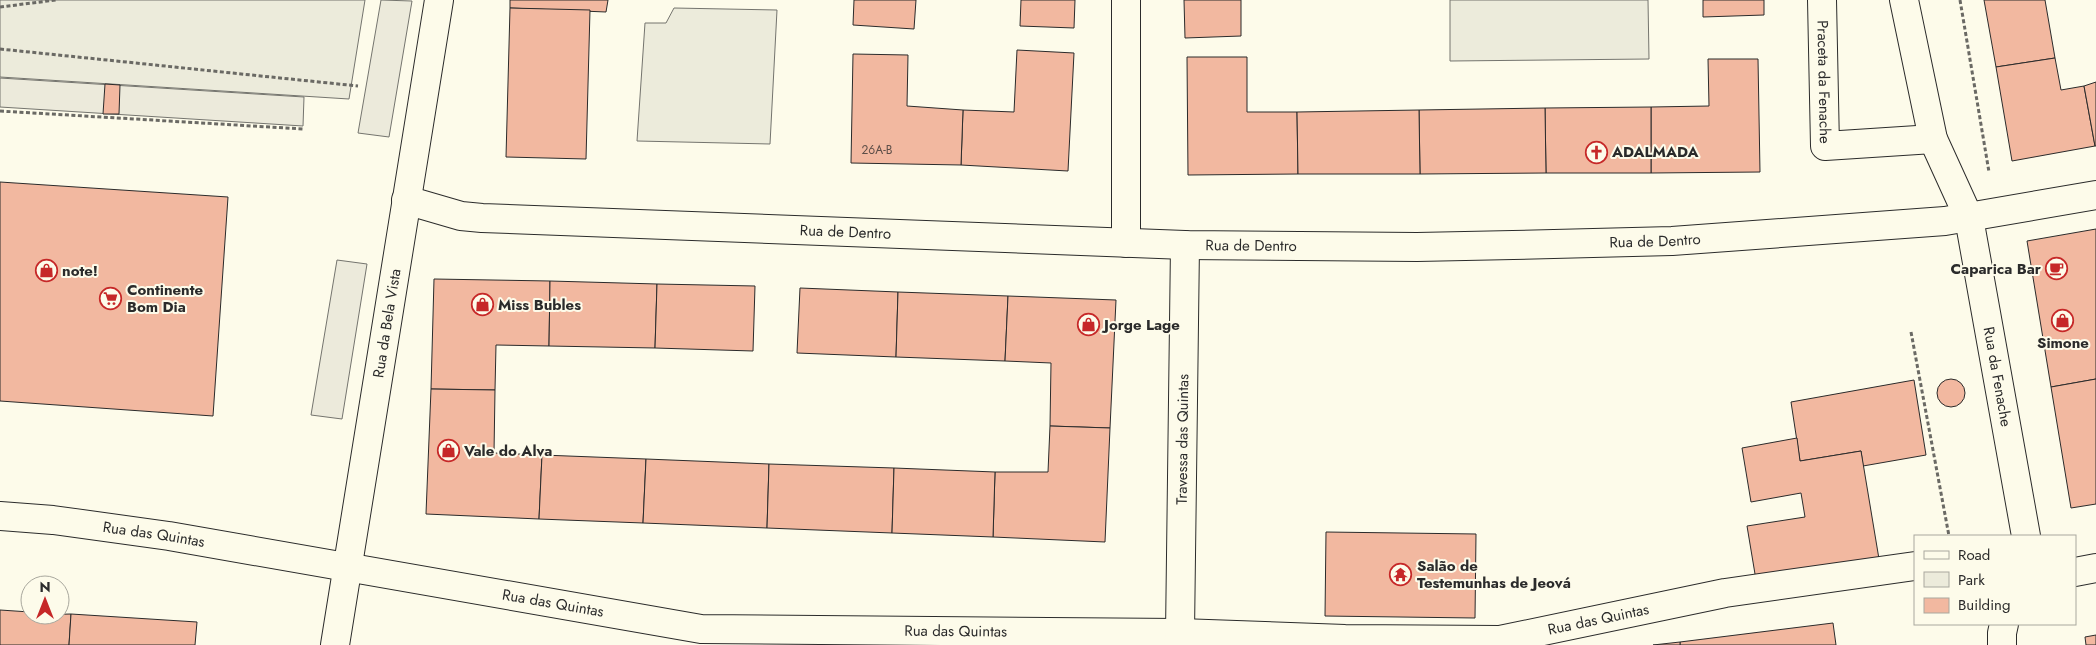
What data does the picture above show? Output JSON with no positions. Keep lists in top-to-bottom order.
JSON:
{
  "streets": {
    "street": [
      "Praceta da Fenache",
      "Rua de Dentro",
      "Rua da Bela Vista",
      "Rua da Fenache",
      "Travessa das Quintas",
      "Rua das Quintas"
    ]
  },
  "crossings": [
    ["Rua de Dentro", "Rua da Bela Vista"],
    ["Rua de Dentro", "Rua da Fenache"],
    ["Rua de Dentro", "Travessa das Quintas"],
    ["Rua da Bela Vista", "Rua das Quintas"],
    ["Travessa das Quintas", "Rua das Quintas"]
  ],
  "places": {
    "church": ["ADALMADA"],
    "cafe": ["Caparica Bar"],
    "shop": [
      "note!",
      "Miss Bubles",
      "Simone",
      "Jorge Lage",
      "Vale do Alva"
    ],
    "supermarket": ["Continente Bom Dia"],
    "temple": ["Salão de Testemunhas de Jeová"]
  },
  "house_numbers": ["26A-B"],
  "legend": ["Road", "Park", "Building"],
  "north": "top"
}
